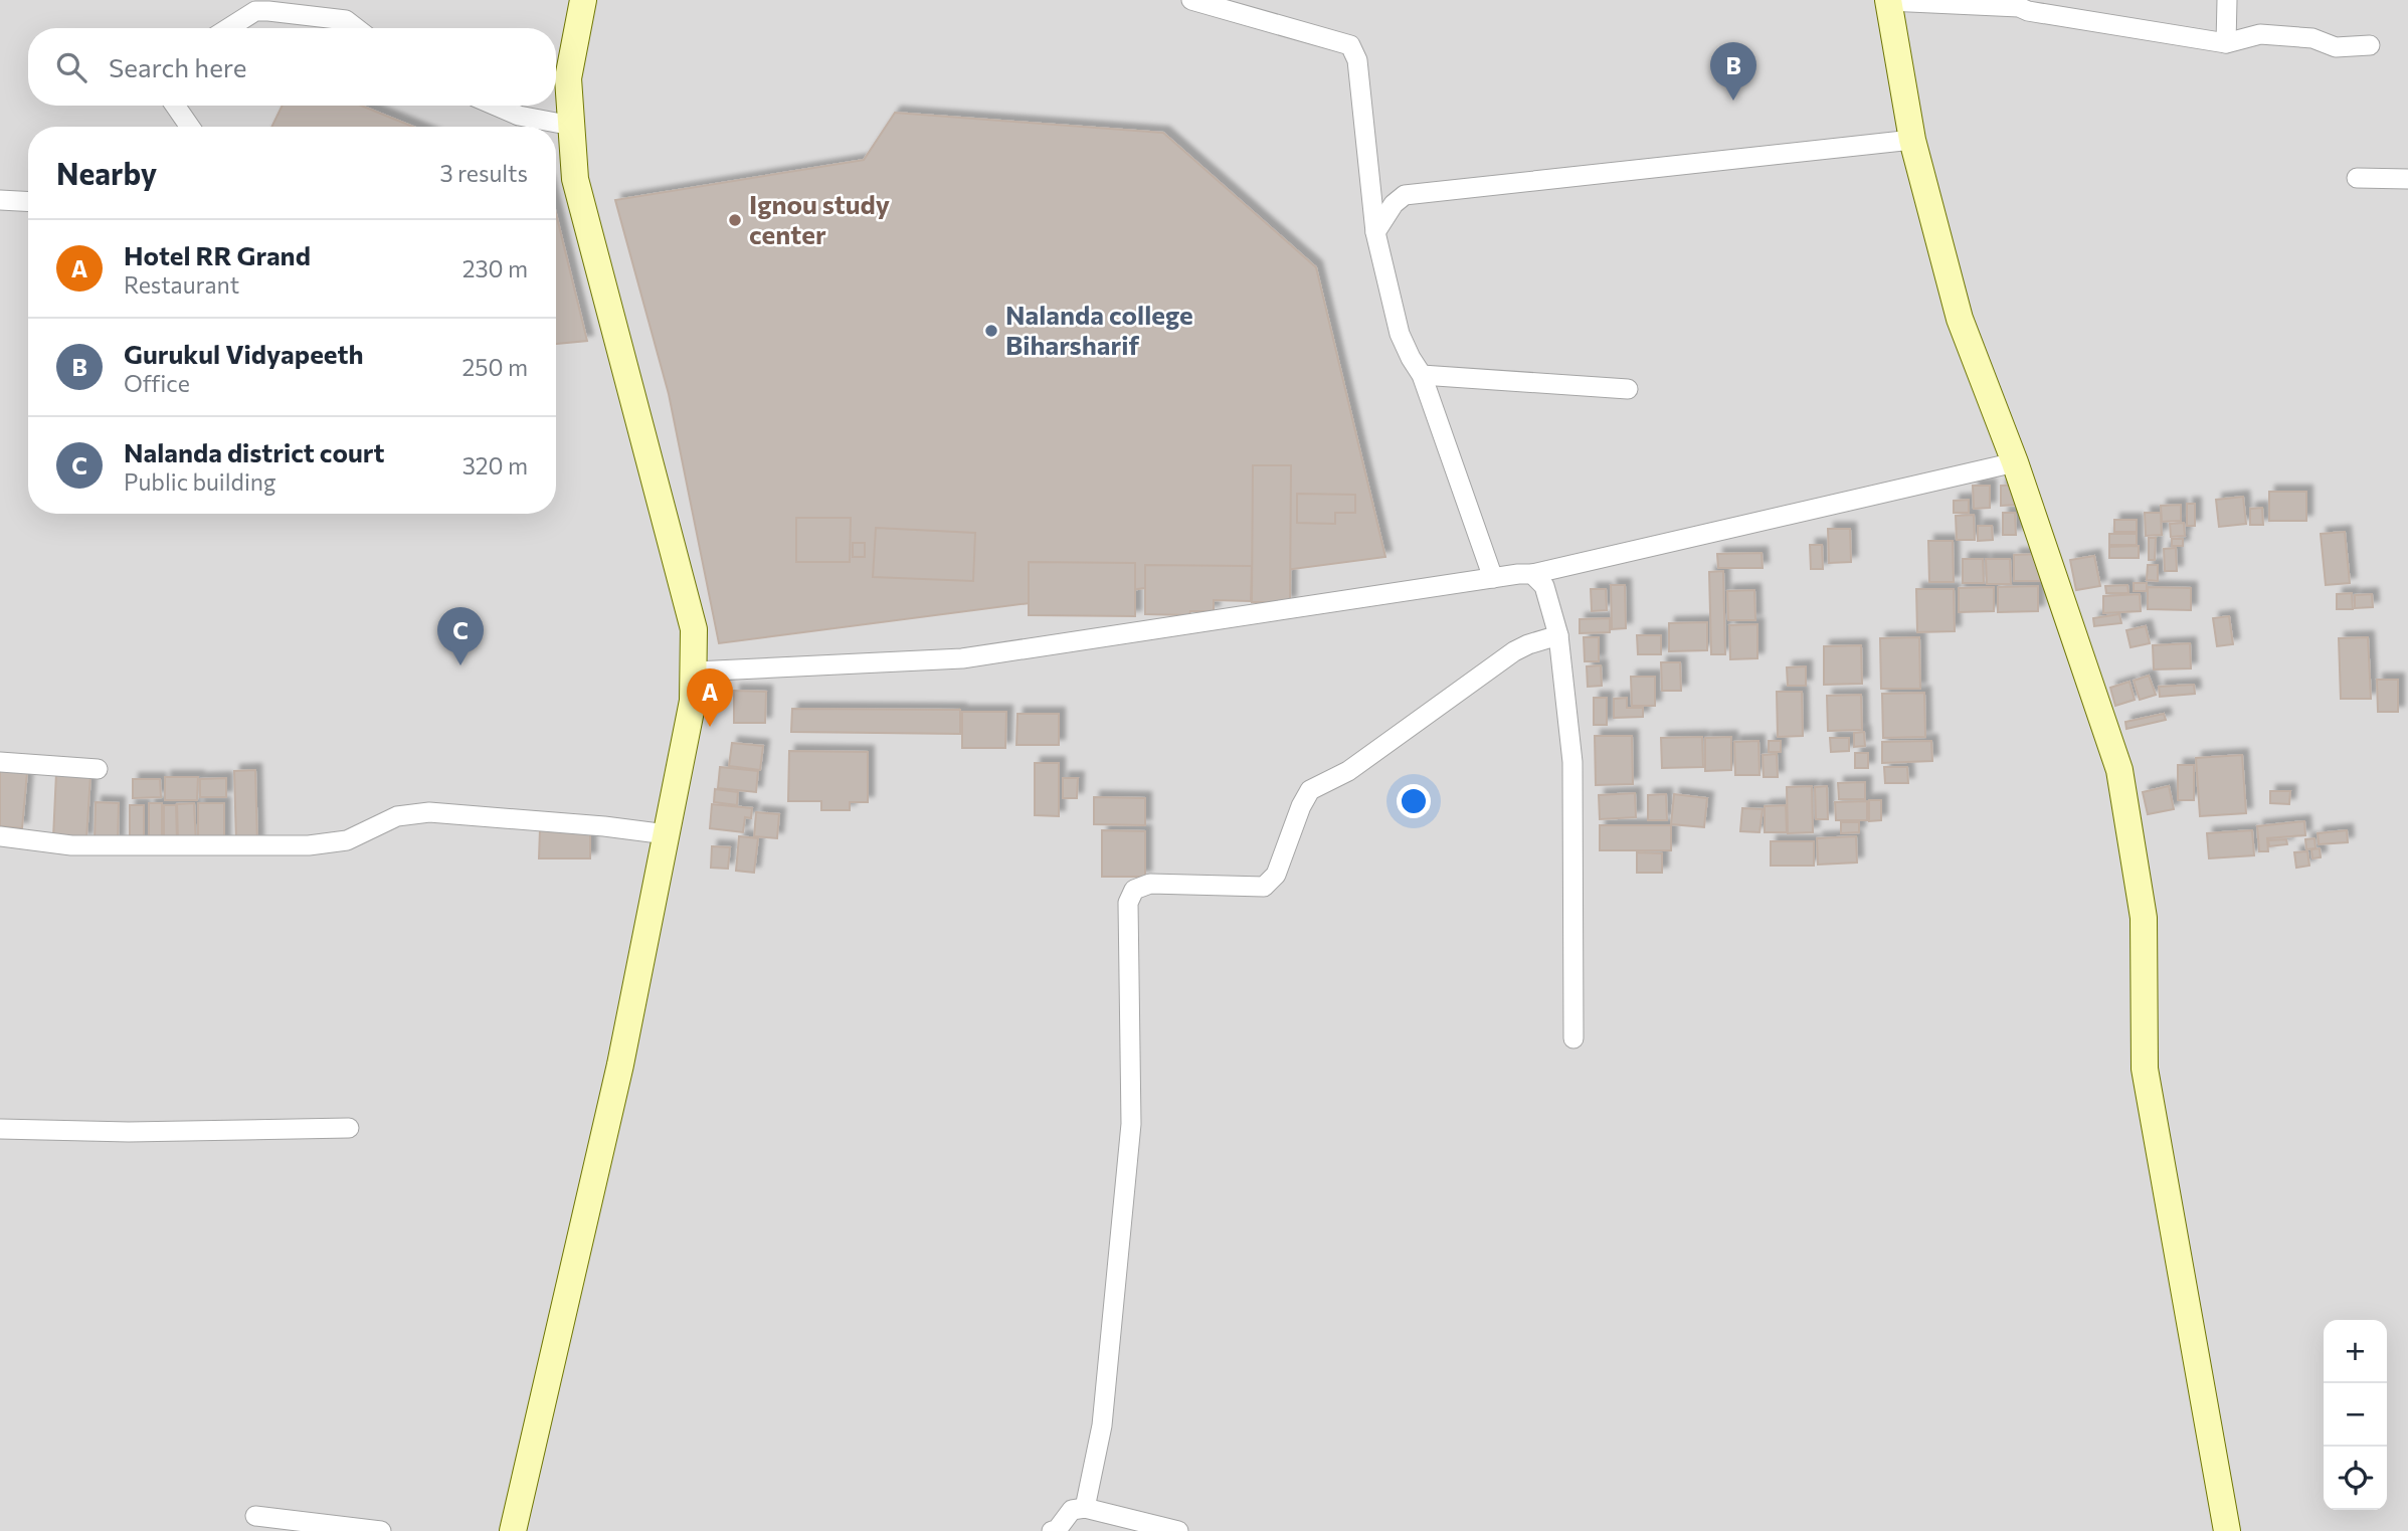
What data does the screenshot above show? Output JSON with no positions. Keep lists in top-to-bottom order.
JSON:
{
  "places": ["Ignou study center", "Nalanda college Biharsharif"],
  "page": {
    "search": "Search here",
    "pins": ["B", "C", "A"],
    "heading": ["Nearby", "3 results"],
    "list": [
      {
        "mark": "A",
        "name": "Hotel RR Grand",
        "note": "Restaurant",
        "value": "230 m"
      },
      {
        "mark": "B",
        "name": "Gurukul Vidyapeeth",
        "note": "Office",
        "value": "250 m"
      },
      {
        "mark": "C",
        "name": "Nalanda district court",
        "note": "Public building",
        "value": "320 m"
      }
    ],
    "map_buttons": ["+", "−"]
  }
}
